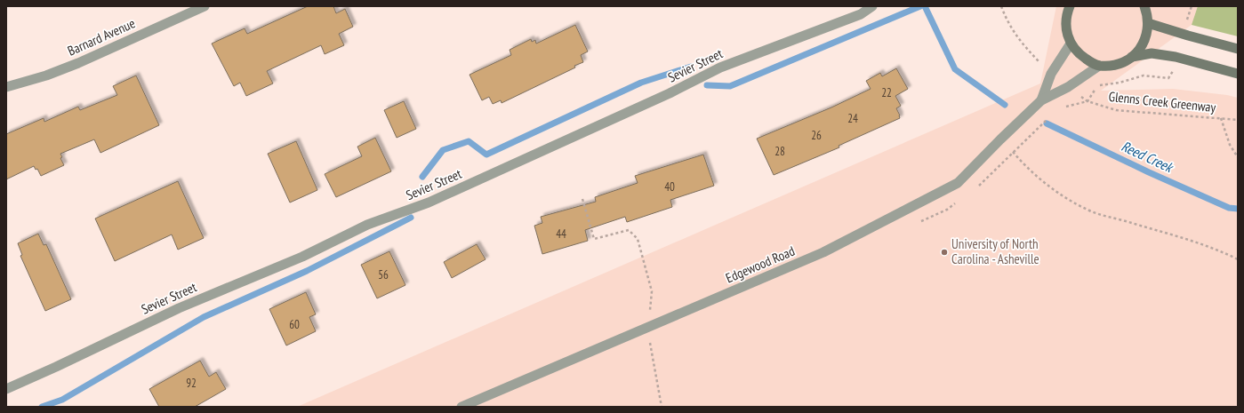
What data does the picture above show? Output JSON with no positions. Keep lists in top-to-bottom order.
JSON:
{
  "streets": {
    "street": ["Barnard Avenue", "Sevier Street", "Edgewood Road"],
    "path": ["Glenns Creek Greenway"]
  },
  "crossings": [
    ["Glenns Creek Greenway", "Edgewood Road"]
  ],
  "water": ["Reed Creek"],
  "places": ["University of North Carolina - Asheville"],
  "house_numbers": [
    "22",
    "24",
    "26",
    "28",
    "40",
    "44",
    "56",
    "60",
    "92"
  ]
}
